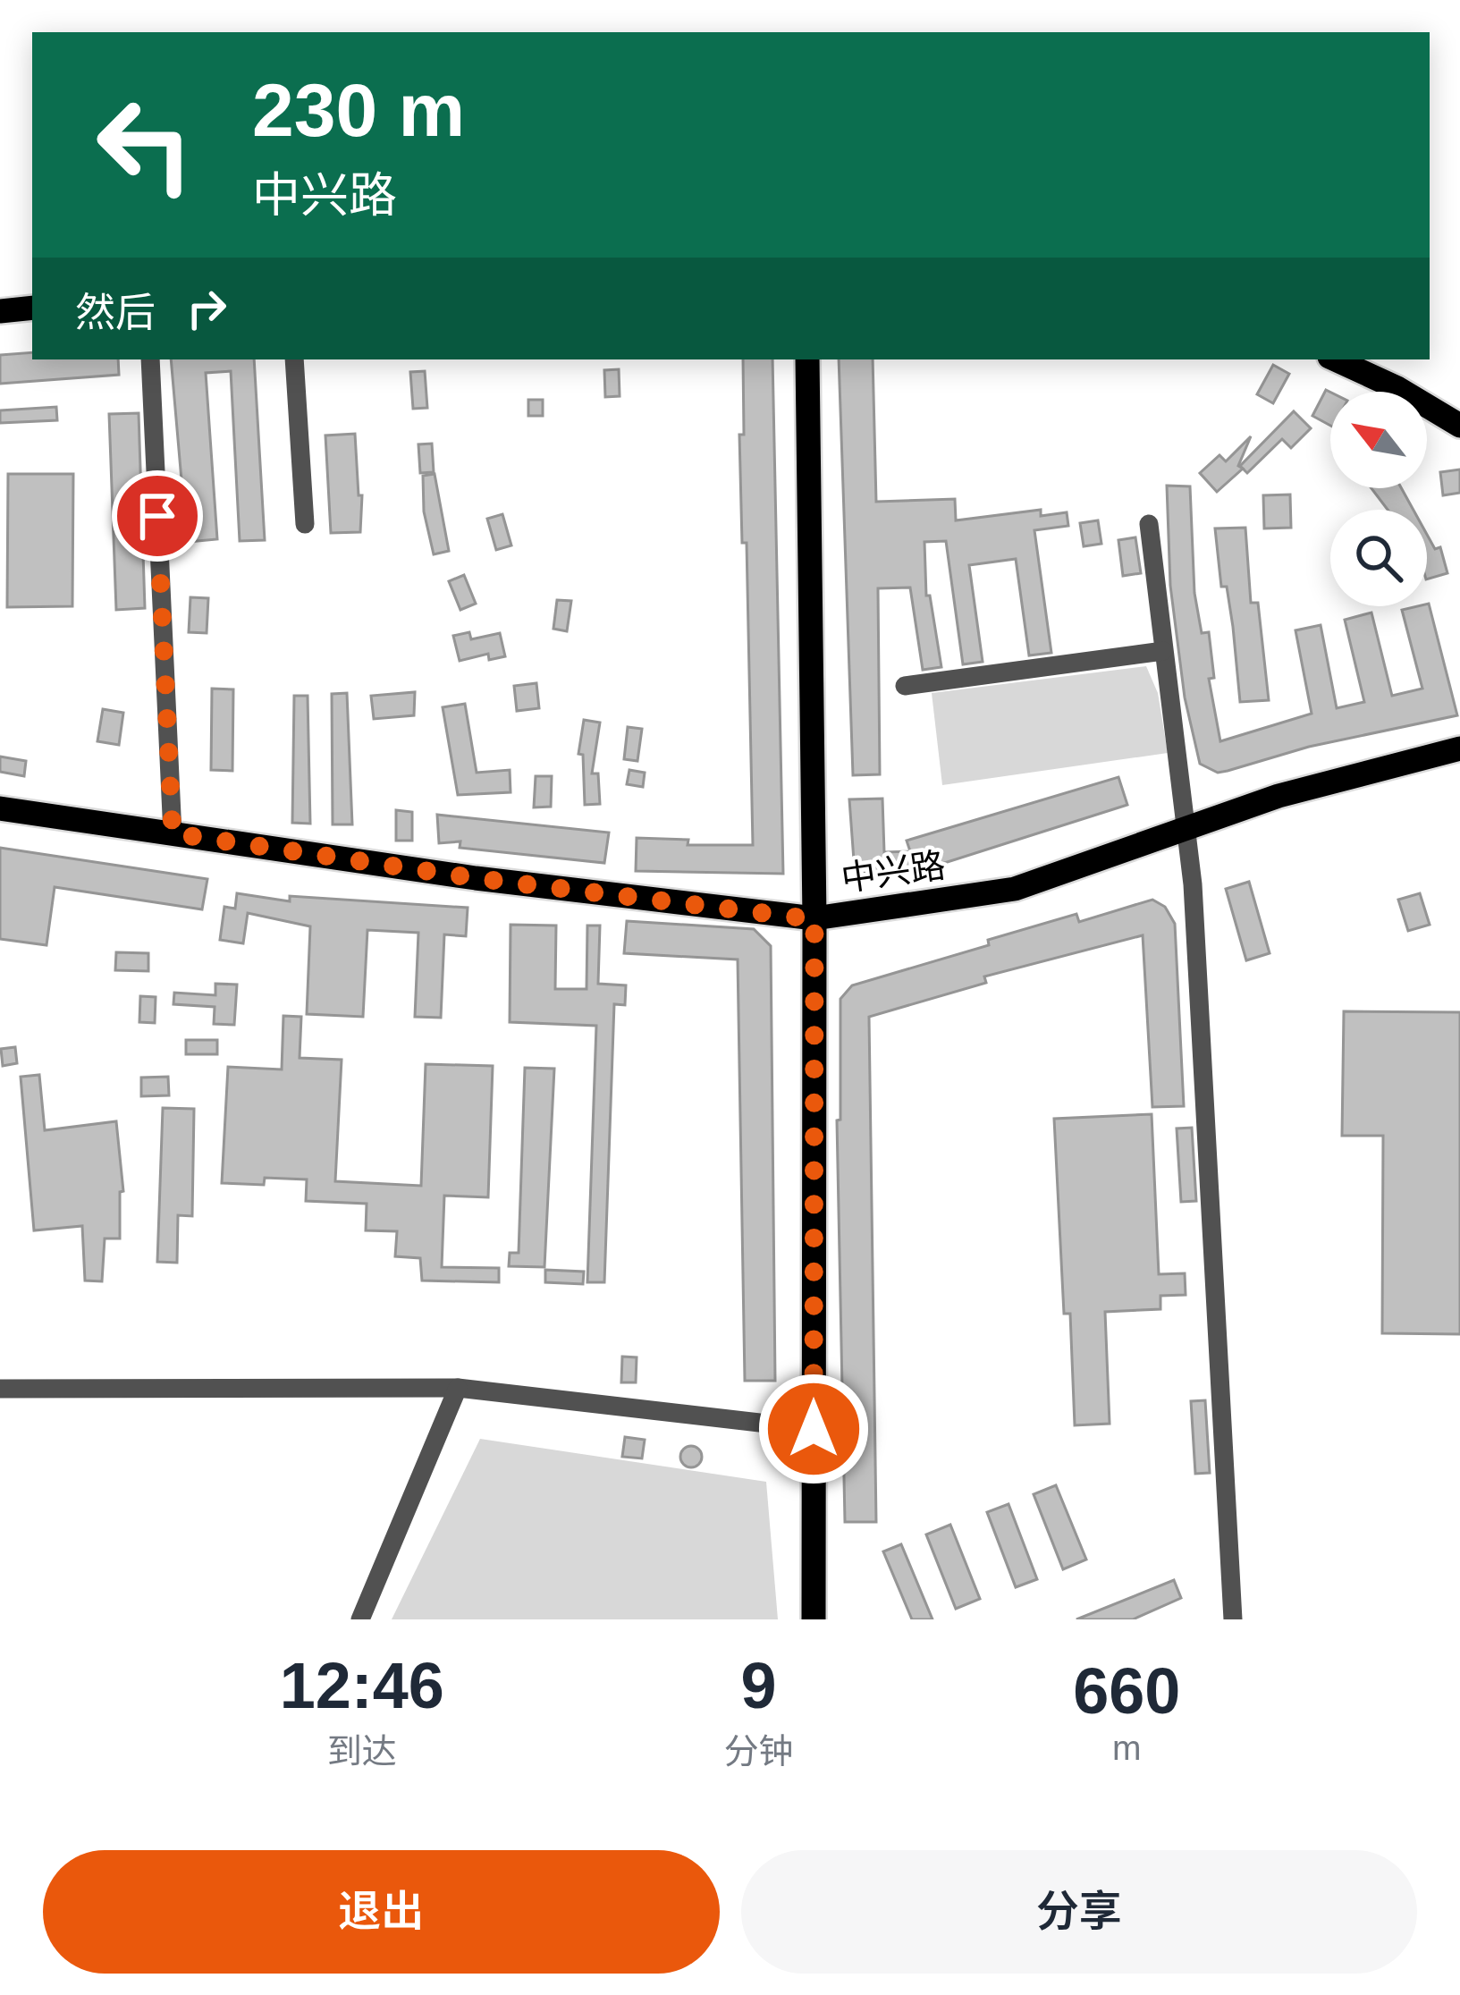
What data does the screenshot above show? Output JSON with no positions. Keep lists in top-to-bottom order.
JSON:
{
  "streets": {
    "main road": ["中兴路"]
  },
  "north": "top left",
  "page": {
    "turn": ["230 m", "中兴路"],
    "then": "然后",
    "eta": [
      "12:46",
      "到达",
      "9",
      "分钟",
      "660",
      "m"
    ],
    "buttons": ["退出", "分享"]
  }
}
